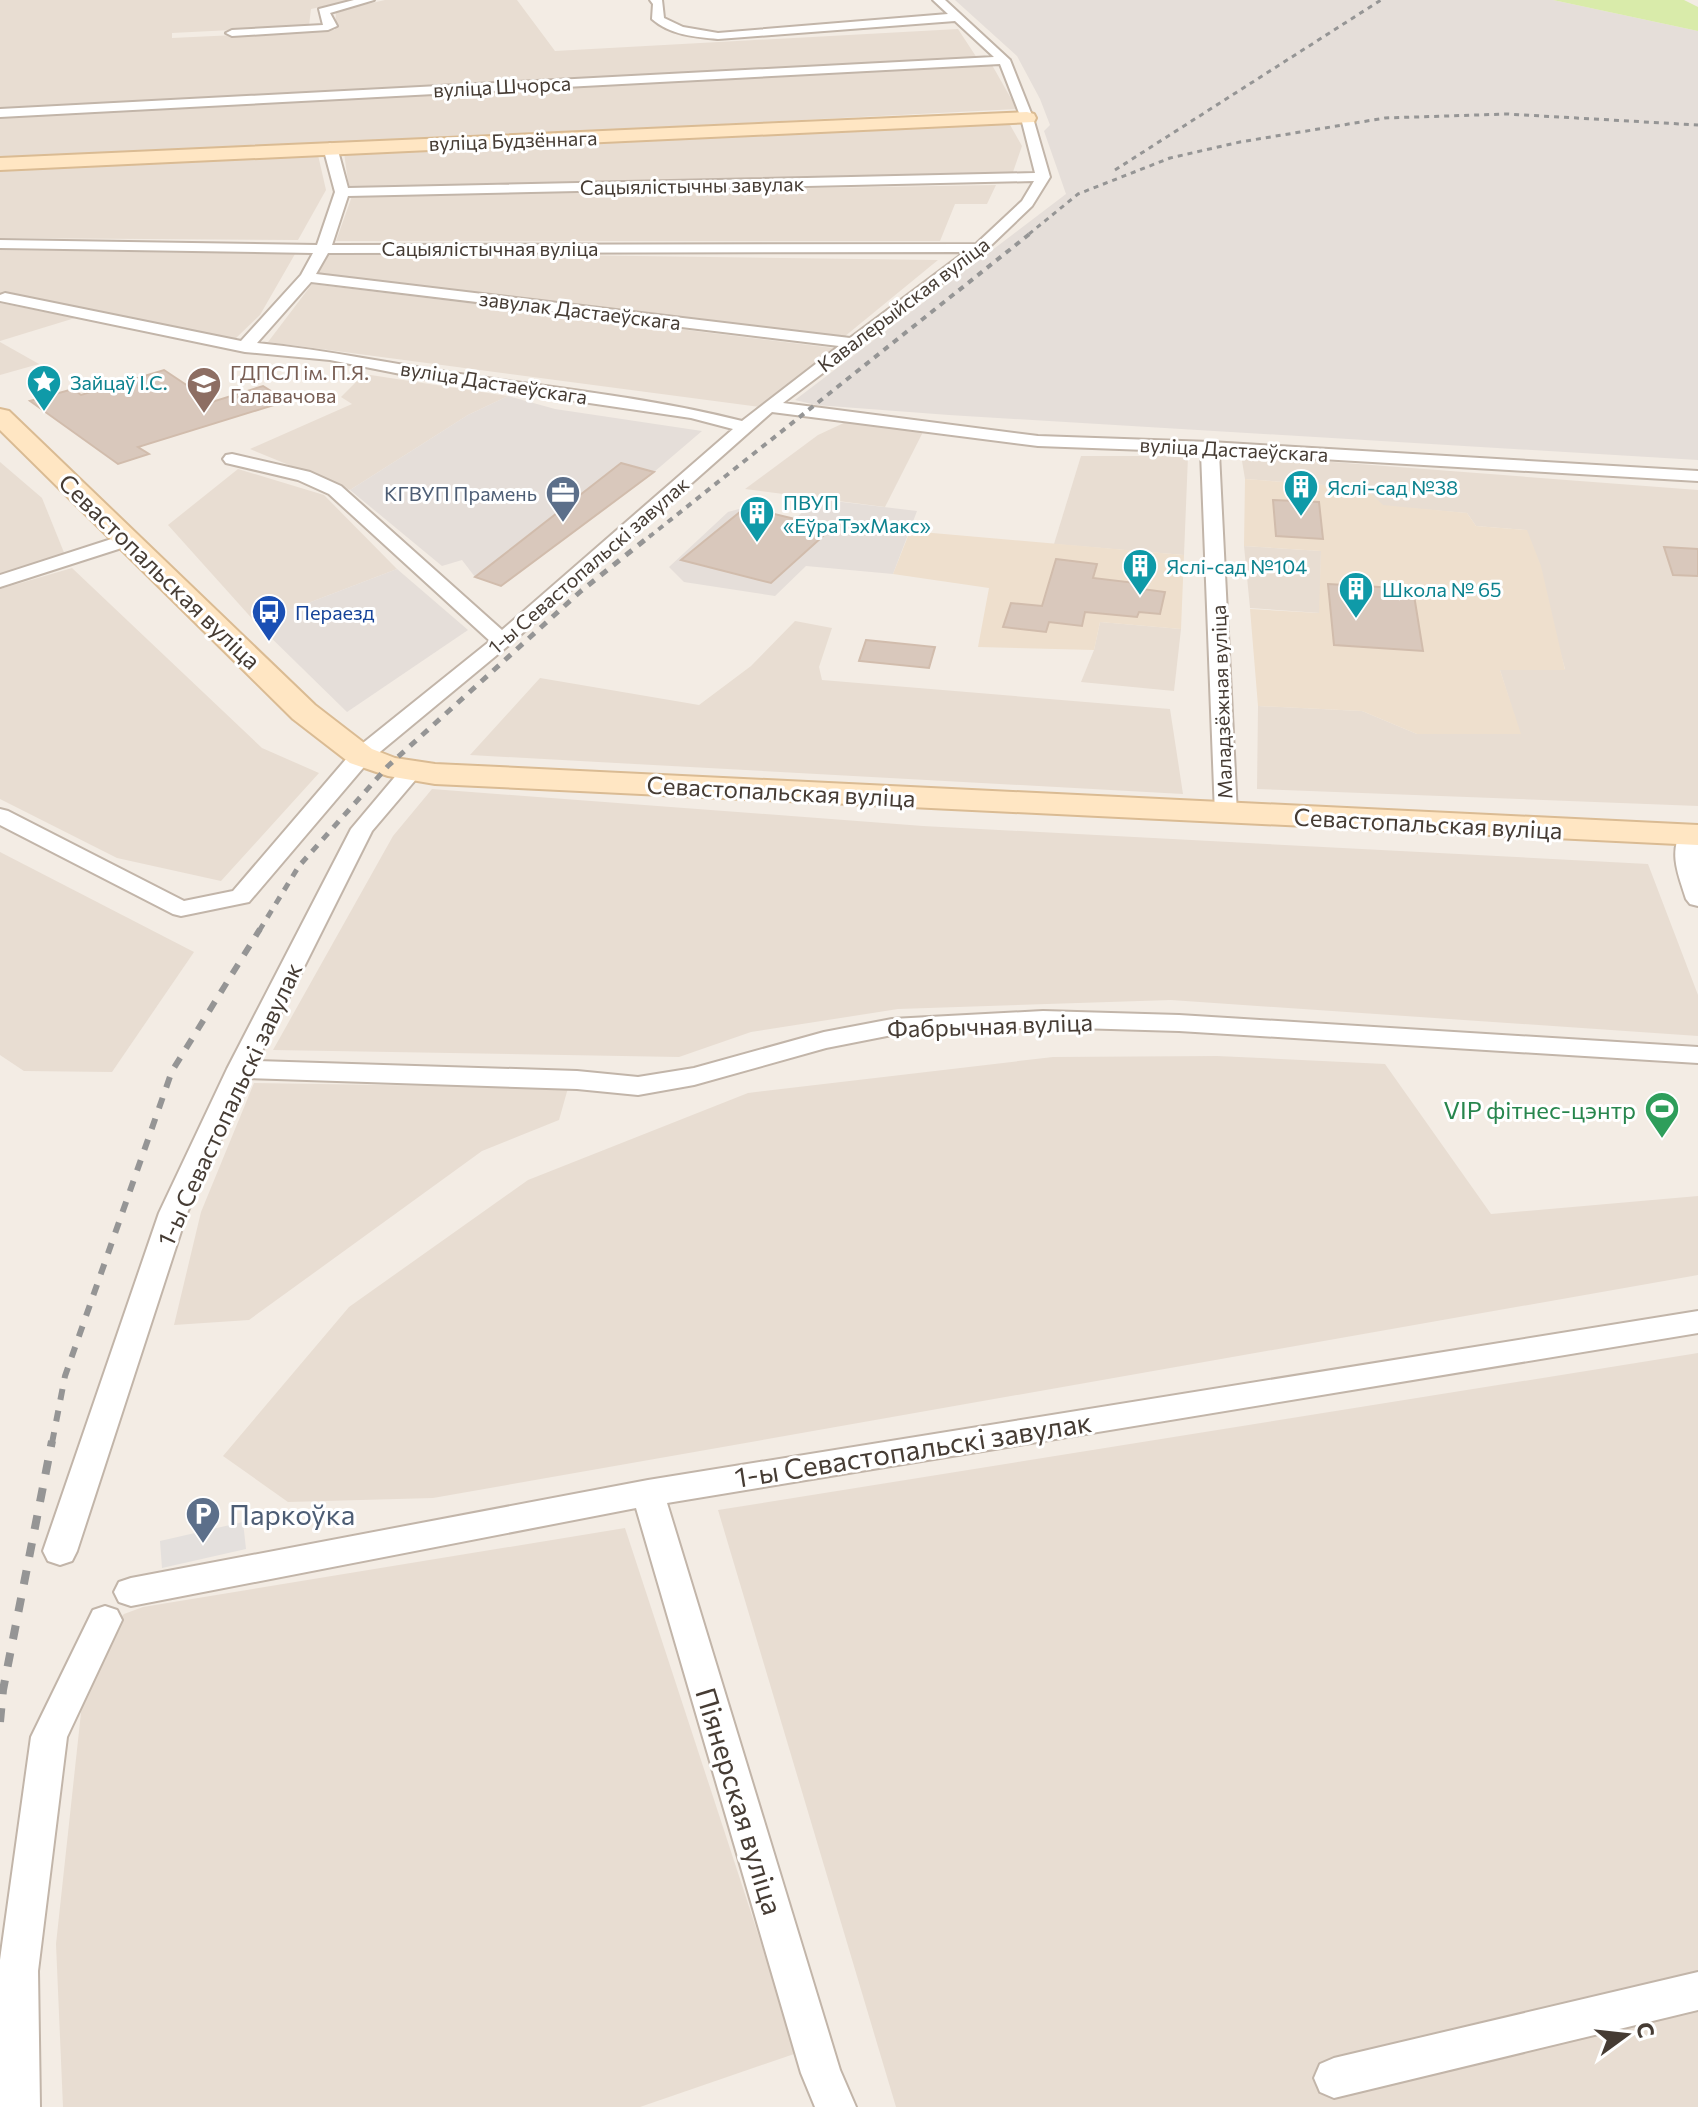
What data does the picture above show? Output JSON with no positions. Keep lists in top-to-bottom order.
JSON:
{
  "streets": {
    "street": [
      "вуліца Шчорса",
      "вуліца Будзённага",
      "Сацыялістычны завулак",
      "Сацыялістычная вуліца",
      "Кавалерыйская вуліца",
      "завулак Дастаеўскага",
      "вуліца Дастаеўскага",
      "1-ы Севастопальскі завулак",
      "Севастопальская вуліца",
      "Маладзёжная вуліца",
      "Фабрычная вуліца",
      "Піянерская вуліца"
    ]
  },
  "crossings": [
    ["Сацыялістычны завулак", "Кавалерыйская вуліца"],
    ["Сацыялістычная вуліца", "Кавалерыйская вуліца"],
    ["Кавалерыйская вуліца", "завулак Дастаеўскага"],
    ["Кавалерыйская вуліца", "вуліца Дастаеўскага"],
    ["Кавалерыйская вуліца", "1-ы Севастопальскі завулак"],
    ["вуліца Дастаеўскага", "1-ы Севастопальскі завулак"],
    ["вуліца Дастаеўскага", "Маладзёжная вуліца"],
    ["1-ы Севастопальскі завулак", "Севастопальская вуліца"],
    ["1-ы Севастопальскі завулак", "Фабрычная вуліца"],
    ["1-ы Севастопальскі завулак", "Піянерская вуліца"],
    ["Севастопальская вуліца", "Маладзёжная вуліца"]
  ],
  "places": {
    "place": ["Зайцаў І.С."],
    "school or university": ["ГДПСЛ ім. П.Я. Галавачова"],
    "building": [
      "Яслі-сад №38",
      "ПВУП «ЕўраТэхМакс»",
      "Яслі-сад №104",
      "Школа № 65"
    ],
    "office": ["КГВУП Прамень"],
    "bus stop": ["Пераезд"],
    "sports": ["VIP фітнес-цэнтр"],
    "parking": ["Паркоўка"]
  },
  "north": "right"
}
